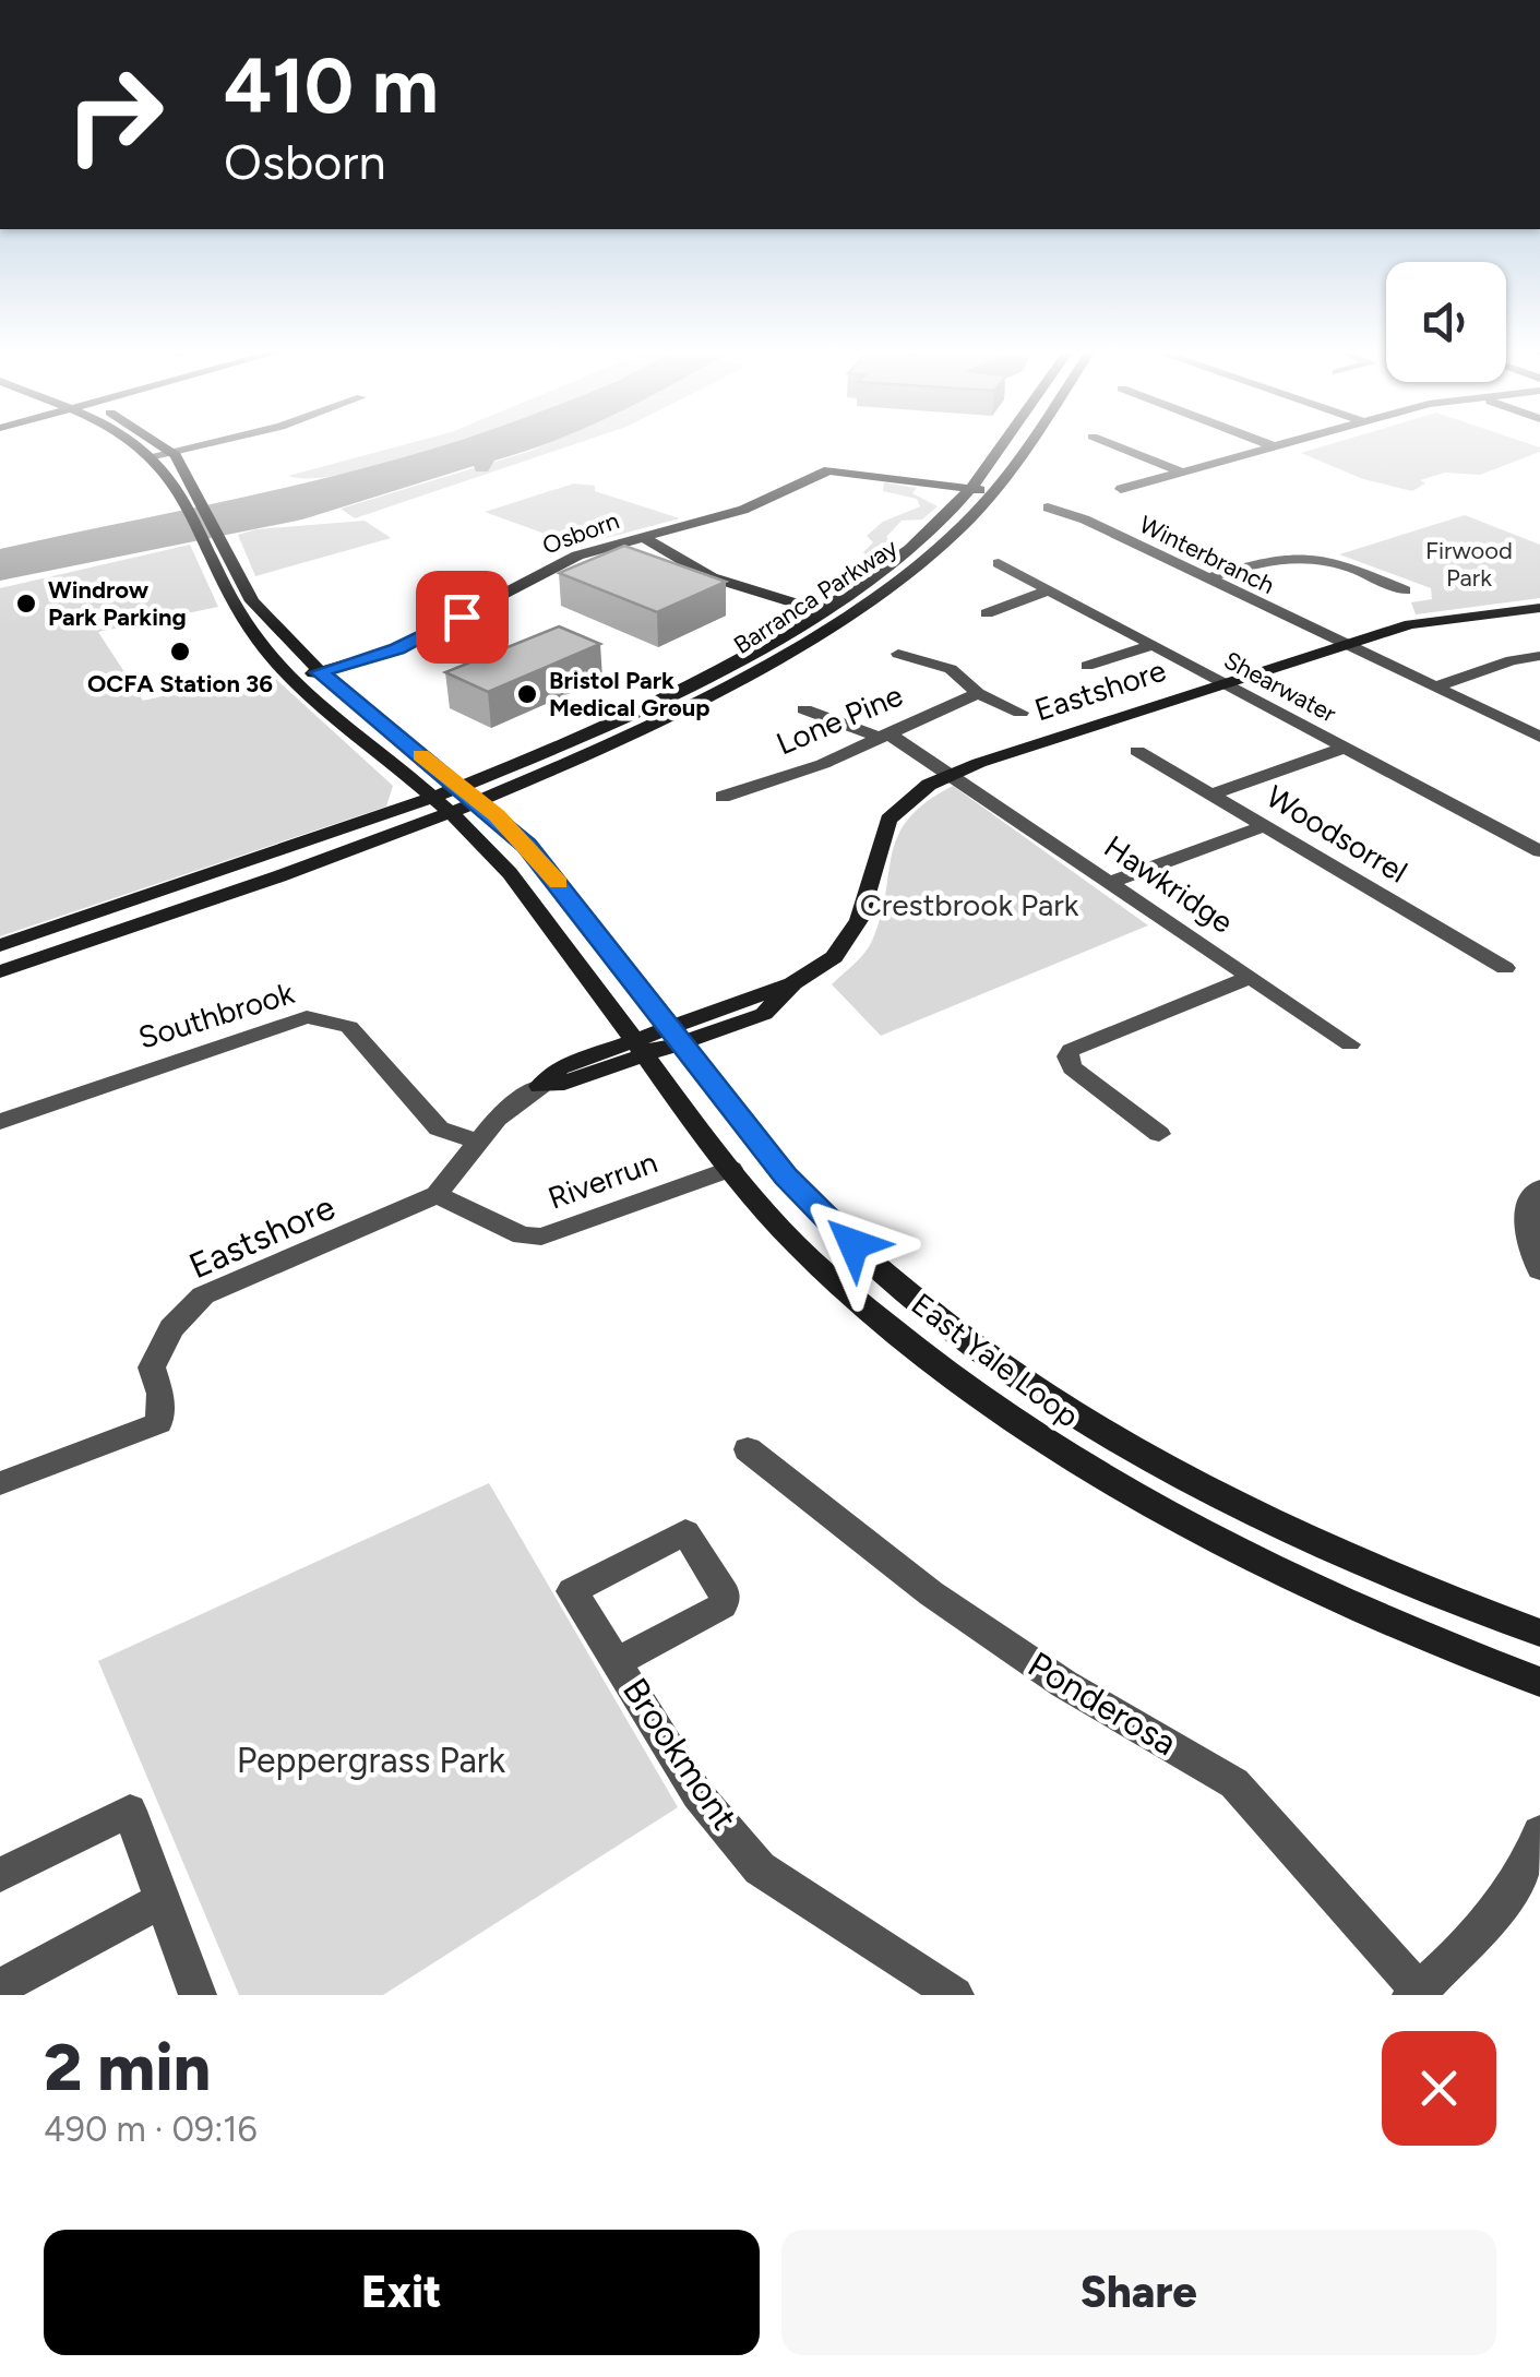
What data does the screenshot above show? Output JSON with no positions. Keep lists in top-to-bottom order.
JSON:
{
  "streets": {
    "main road": [
      "Osborn",
      "Barranca Parkway",
      "Eastshore",
      "East Yale Loop"
    ],
    "street": [
      "Winterbranch",
      "Shearwater",
      "Lone Pine",
      "Woodsorrel",
      "Hawkridge",
      "Southbrook",
      "Riverrun",
      "Ponderosa",
      "Brookmont"
    ]
  },
  "crossings": [
    ["Osborn", "Barranca Parkway"],
    ["Osborn", "East Yale Loop"],
    ["Winterbranch", "Eastshore"],
    ["Barranca Parkway", "East Yale Loop"],
    ["Shearwater", "Eastshore"],
    ["Eastshore", "Hawkridge"],
    ["Eastshore", "Southbrook"],
    ["Eastshore", "Riverrun"],
    ["Eastshore", "East Yale Loop"],
    ["Lone Pine", "Hawkridge"],
    ["Riverrun", "East Yale Loop"]
  ],
  "parks": ["Firwood Park", "Crestbrook Park", "Peppergrass Park"],
  "places": ["Windrow Park Parking", "OCFA Station 36", "Bristol Park Medical Group"],
  "page": {
    "turn": ["410 m", "Osborn"],
    "heading": ["2 min", "490 m · 09:16"],
    "buttons": ["Exit", "Share"]
  }
}
